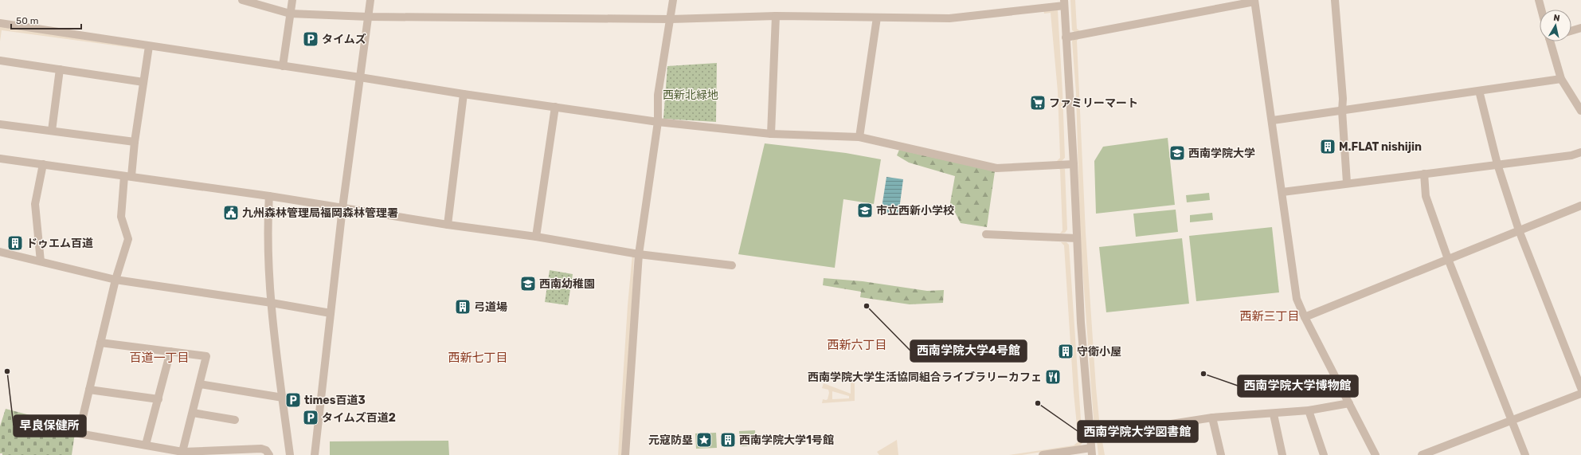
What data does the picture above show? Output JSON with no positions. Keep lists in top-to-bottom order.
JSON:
{
  "districts": [
    "西新三丁目",
    "西新六丁目",
    "百道一丁目",
    "西新七丁目"
  ],
  "parks": ["西新北緑地"],
  "places": {
    "parking": ["タイムズ", "times百道3", "タイムズ百道2"],
    "supermarket": ["ファミリーマート"],
    "building": [
      "M.FLAT nishijin",
      "ドゥエム百道",
      "弓道場",
      "守衛小屋",
      "西南学院大学1号館"
    ],
    "school or university": ["西南学院大学", "市立西新小学校", "西南幼稚園"],
    "public building": ["九州森林管理局福岡森林管理署"],
    "other": [
      "西南学院大学4号館",
      "早良保健所",
      "西南学院大学博物館",
      "西南学院大学図書館"
    ],
    "restaurant": ["西南学院大学生活協同組合ライブラリーカフェ"],
    "place": ["元寇防塁"]
  },
  "scale_bar": "50 m",
  "north": "top"
}
